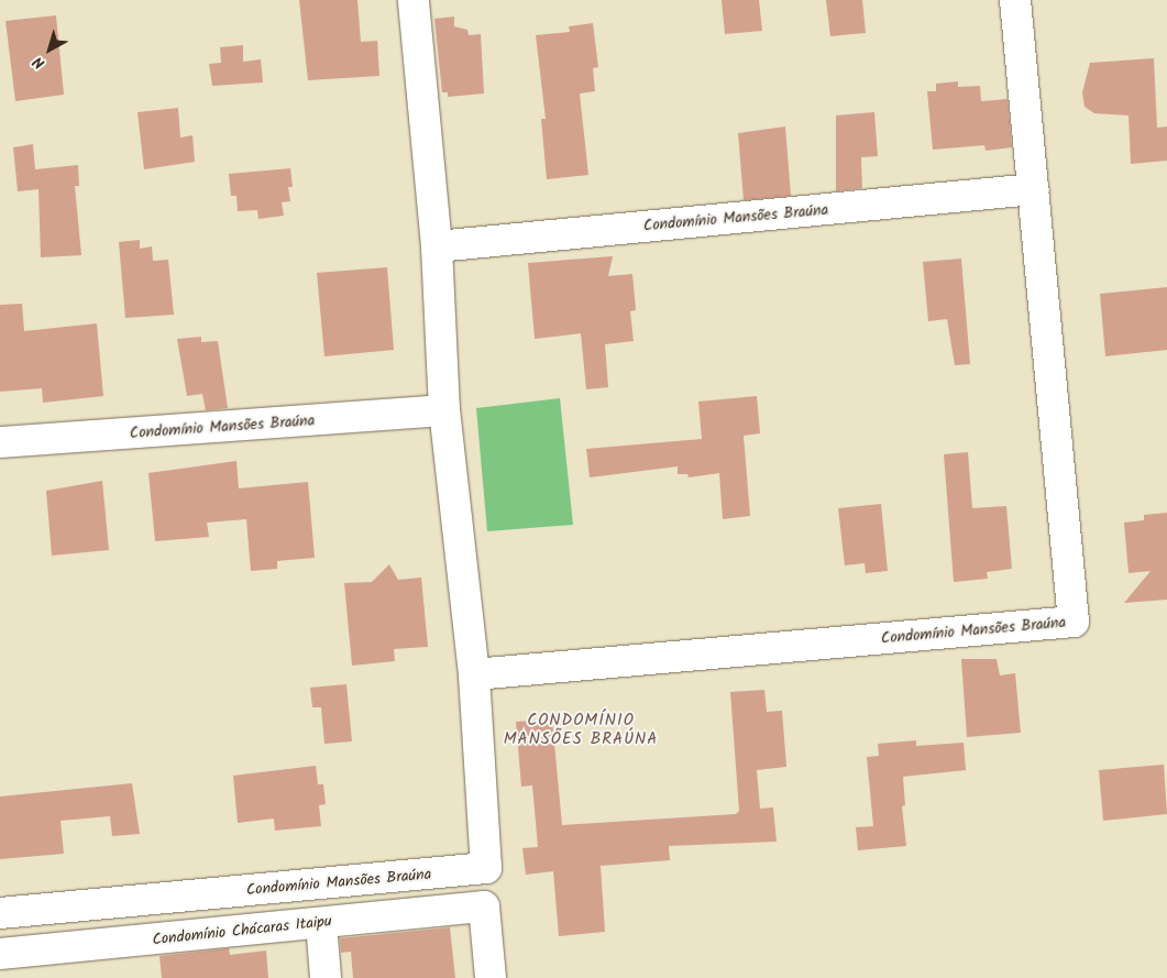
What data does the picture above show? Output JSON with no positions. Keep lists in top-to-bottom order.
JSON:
{
  "streets": {
    "street": ["Condomínio Mansões Braúna", "Condomínio Chácaras Itaipu"]
  },
  "districts": ["CONDOMÍNIO MANSÕES BRAÚNA"],
  "north": "bottom left"
}
